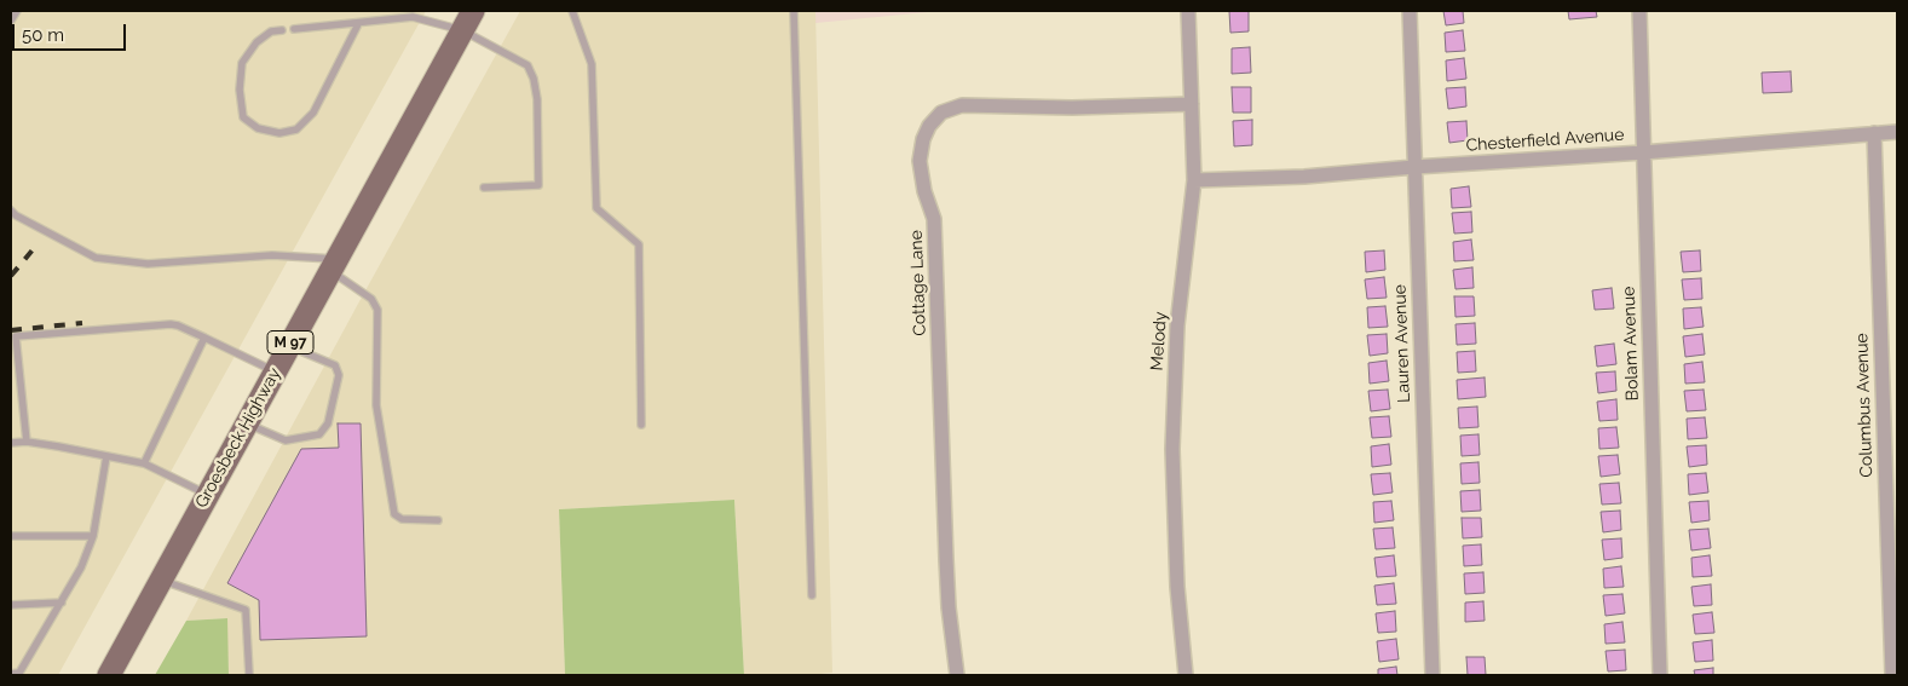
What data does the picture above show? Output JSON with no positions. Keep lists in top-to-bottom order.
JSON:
{
  "streets": {
    "main road": ["M 97", "Groesbeck Highway"],
    "street": [
      "Chesterfield Avenue",
      "Cottage Lane",
      "Melody",
      "Lauren Avenue",
      "Bolam Avenue",
      "Columbus Avenue"
    ]
  },
  "crossings": [
    ["Chesterfield Avenue", "Melody"],
    ["Chesterfield Avenue", "Lauren Avenue"],
    ["Chesterfield Avenue", "Bolam Avenue"],
    ["Chesterfield Avenue", "Columbus Avenue"],
    ["Cottage Lane", "Melody"]
  ],
  "scale_bar": "50 m"
}
